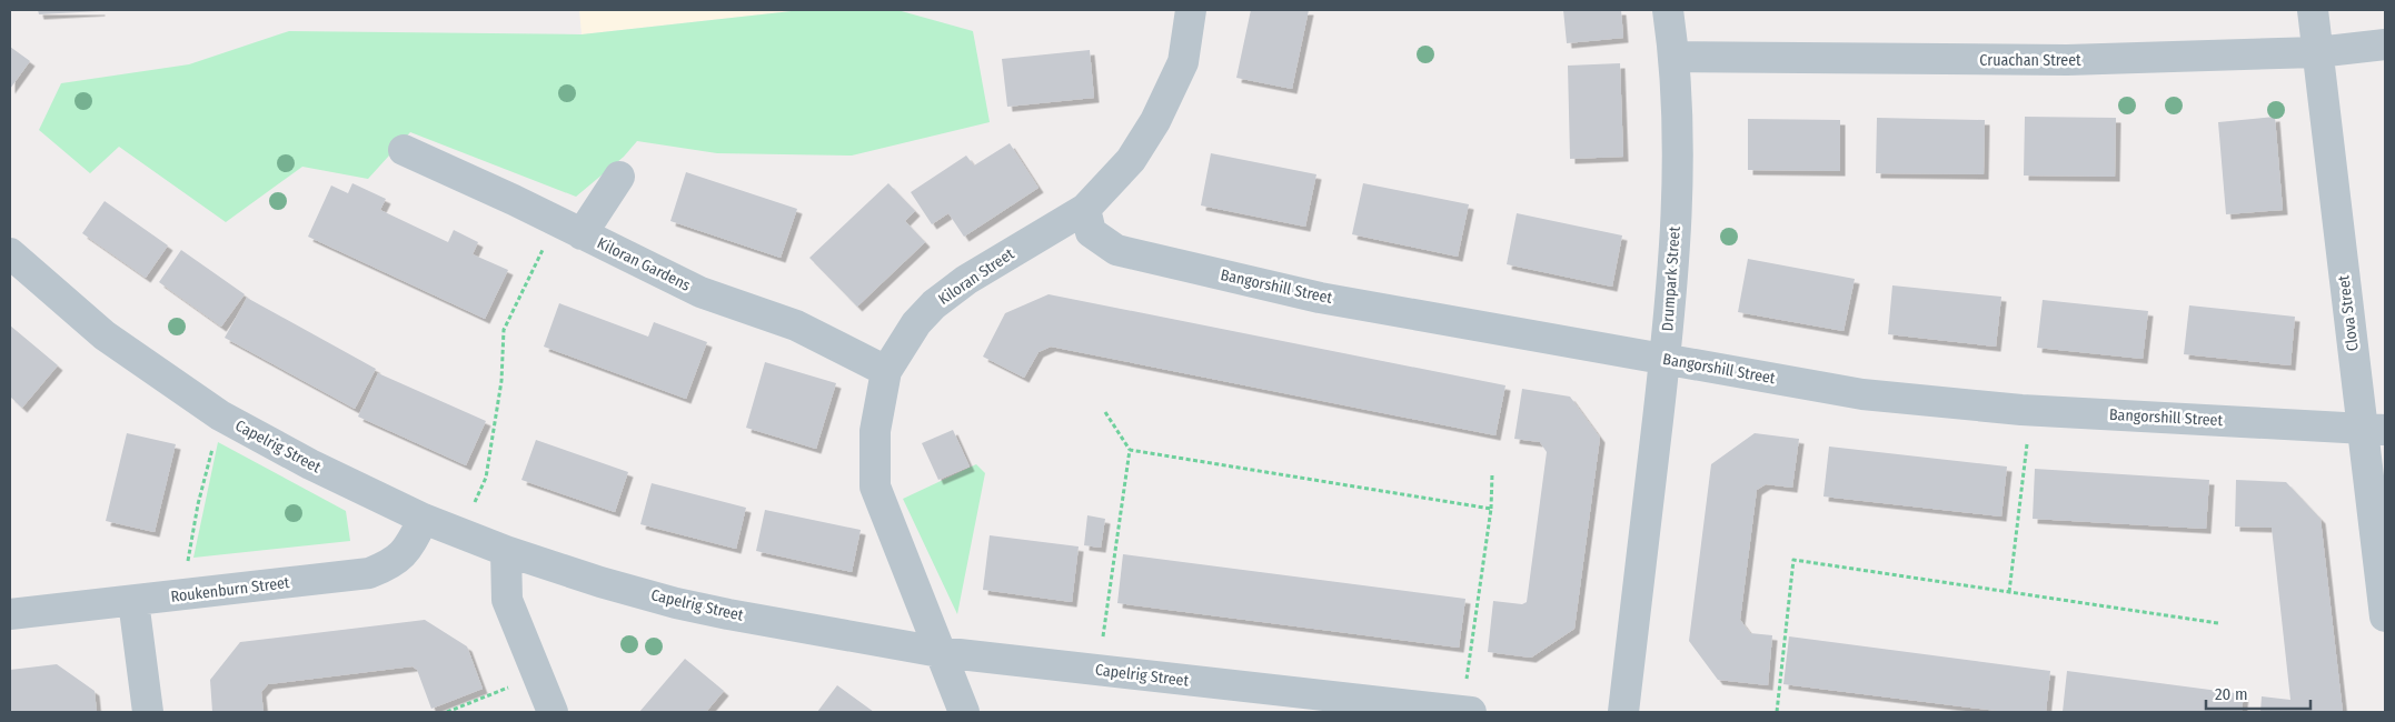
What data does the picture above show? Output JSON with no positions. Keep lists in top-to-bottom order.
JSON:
{
  "streets": {
    "street": [
      "Cruachan Street",
      "Kiloran Gardens",
      "Kiloran Street",
      "Drumpark Street",
      "Bangorshill Street",
      "Clova Street",
      "Capelrig Street",
      "Roukenburn Street"
    ]
  },
  "crossings": [
    ["Cruachan Street", "Drumpark Street"],
    ["Cruachan Street", "Clova Street"],
    ["Kiloran Gardens", "Kiloran Street"],
    ["Kiloran Street", "Bangorshill Street"],
    ["Kiloran Street", "Capelrig Street"],
    ["Drumpark Street", "Bangorshill Street"],
    ["Bangorshill Street", "Clova Street"],
    ["Capelrig Street", "Roukenburn Street"]
  ],
  "scale_bar": "20 m"
}
